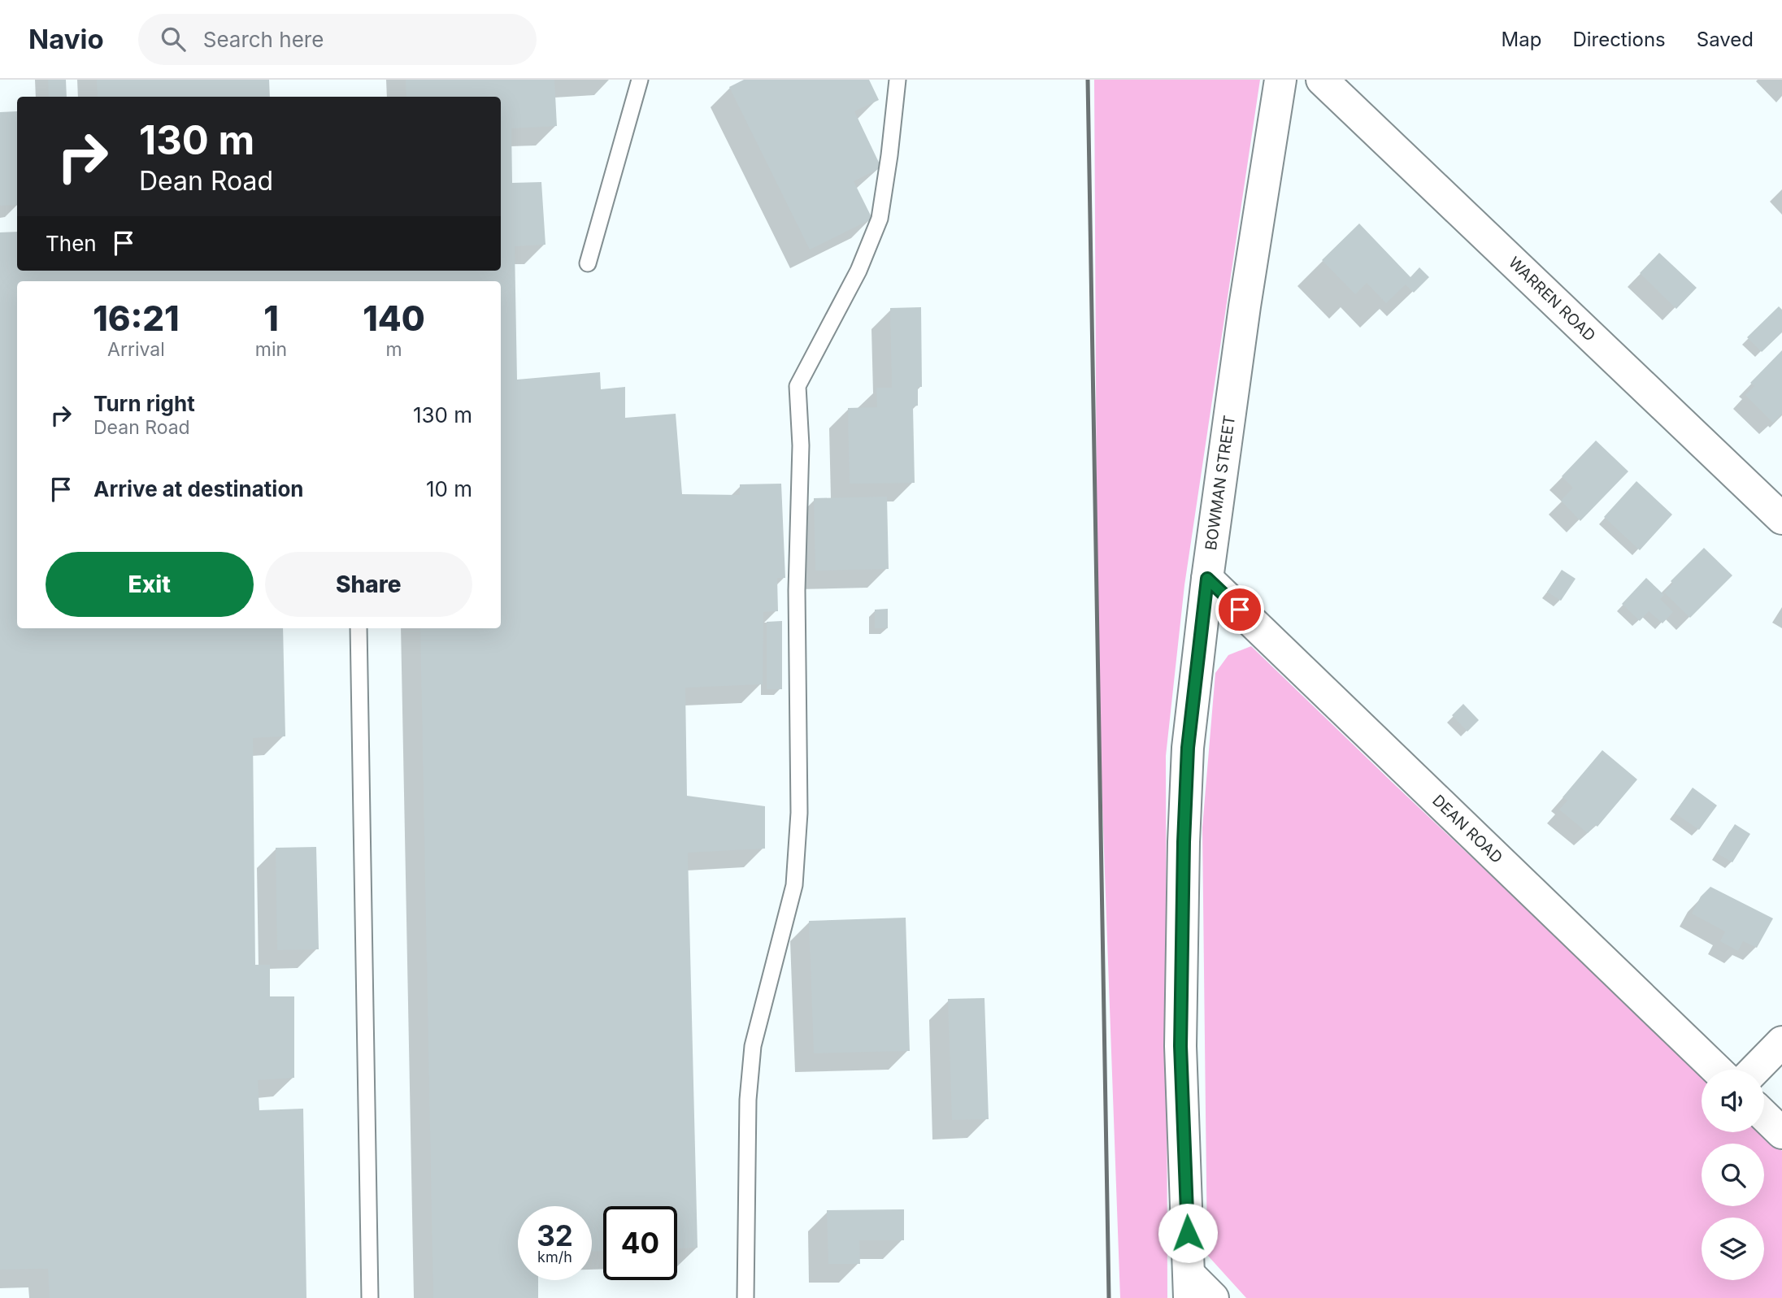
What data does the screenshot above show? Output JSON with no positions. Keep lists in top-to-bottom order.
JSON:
{
  "streets": {
    "street": ["WARREN ROAD", "BOWMAN STREET", "DEAN ROAD"]
  },
  "crossings": [
    ["BOWMAN STREET", "DEAN ROAD"]
  ],
  "page": {
    "header": "Navio",
    "search": "Search here",
    "nav": ["Map", "Directions", "Saved"],
    "turn": ["130 m", "Dean Road"],
    "then": "Then",
    "eta": [
      "16:21",
      "Arrival",
      "1",
      "min",
      "140",
      "m"
    ],
    "list": [
      {
        "name": "Turn right",
        "note": "Dean Road",
        "value": "130 m"
      },
      {
        "name": "Arrive at destination",
        "value": "10 m"
      }
    ],
    "buttons": ["Exit", "Share"],
    "speed": "32 km/h",
    "limit": "40"
  }
}
